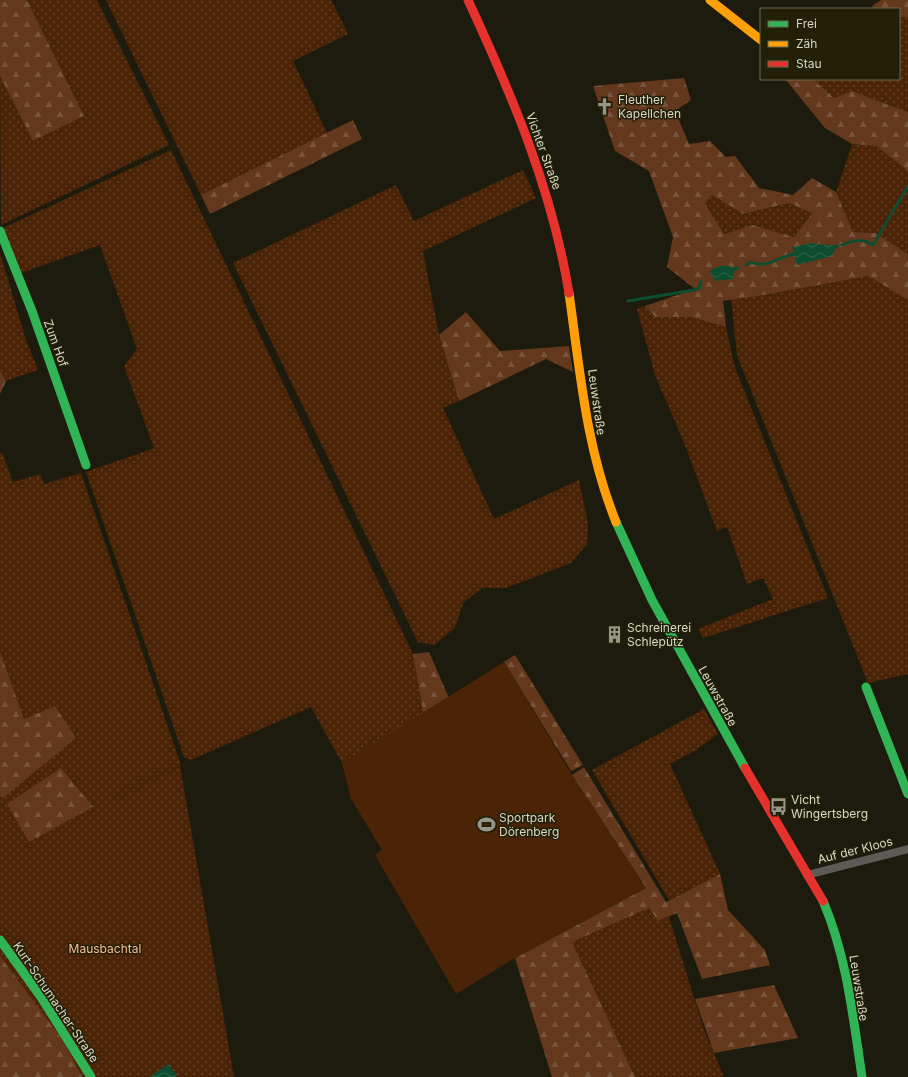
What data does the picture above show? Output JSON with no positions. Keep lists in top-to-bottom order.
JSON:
{
  "streets": {
    "street": [
      "Vichter Straße",
      "Zum Hof",
      "Leuwstraße",
      "Auf der Kloos",
      "Kurt-Schumacher-Straße"
    ]
  },
  "crossings": [
    ["Vichter Straße", "Leuwstraße"],
    ["Leuwstraße", "Auf der Kloos"]
  ],
  "parks": ["Mausbachtal"],
  "places": {
    "church": ["Fleuther Kapellchen"],
    "building": ["Schreinerei Schlepütz"],
    "bus stop": ["Vicht Wingertsberg"],
    "sports": ["Sportpark Dörenberg"]
  },
  "legend": ["Frei", "Zäh", "Stau"]
}
